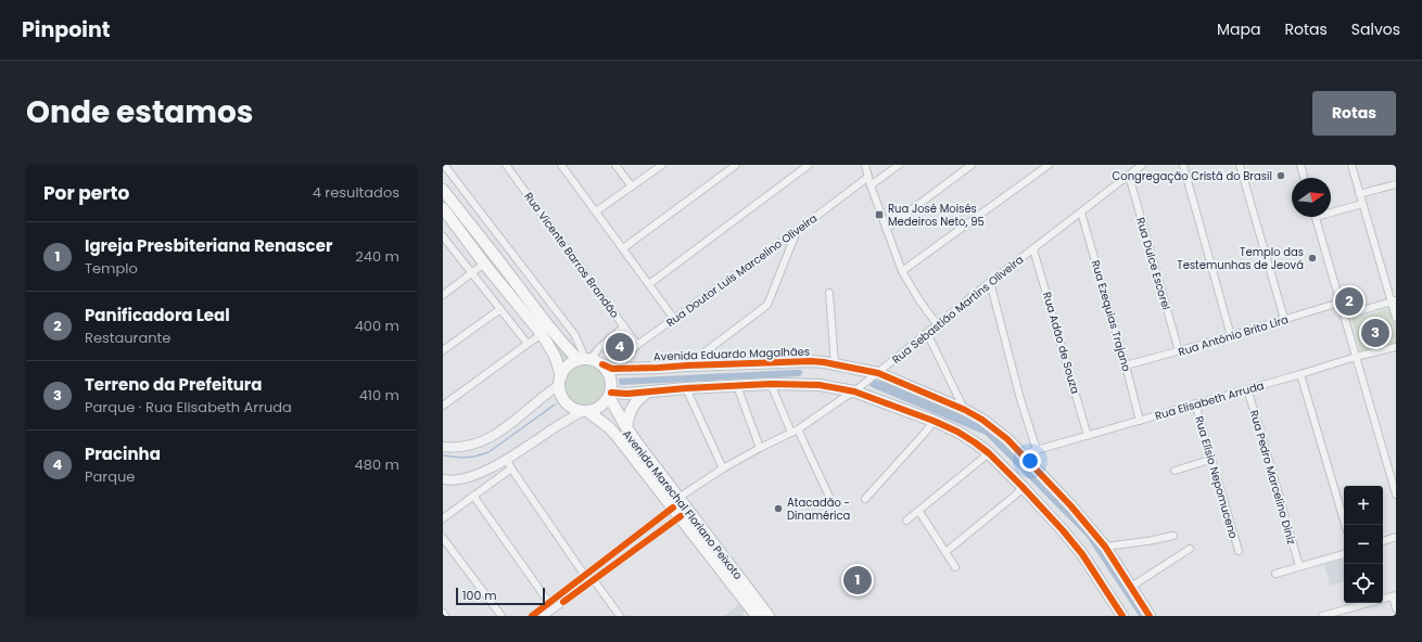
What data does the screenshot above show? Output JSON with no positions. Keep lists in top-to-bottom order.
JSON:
{
  "streets": {
    "main road": ["Avenida Eduardo Magalhães", "Avenida Marechal Floriano Peixoto"],
    "street": [
      "Rua Vicente Barros Brandão",
      "Rua Dulce Escorel",
      "Rua Doutor Luís Marcelino Oliveira",
      "Rua Sebastião Martins Oliveira",
      "Rua Ezequias Trajano",
      "Rua António Brito Lira",
      "Rua Adão de Souza",
      "Rua Elisabeth Arruda",
      "Rua Elísio Nepomuceno",
      "Rua Pedro Marcelino Diniz"
    ]
  },
  "crossings": [
    ["Rua Vicente Barros Brandão", "Rua Doutor Luís Marcelino Oliveira"],
    ["Rua Dulce Escorel", "Rua Sebastião Martins Oliveira"],
    ["Rua Dulce Escorel", "Rua António Brito Lira"],
    ["Rua Doutor Luís Marcelino Oliveira", "Avenida Eduardo Magalhães"],
    ["Rua Sebastião Martins Oliveira", "Rua Ezequias Trajano"],
    ["Rua Sebastião Martins Oliveira", "Rua Adão de Souza"],
    ["Rua Sebastião Martins Oliveira", "Avenida Eduardo Magalhães"],
    ["Rua Sebastião Martins Oliveira", "Avenida Marechal Floriano Peixoto"],
    ["Rua Ezequias Trajano", "Rua António Brito Lira"],
    ["Rua Ezequias Trajano", "Rua Elisabeth Arruda"],
    ["Rua Adão de Souza", "Rua Elisabeth Arruda"],
    ["Avenida Eduardo Magalhães", "Rua Elisabeth Arruda"],
    ["Avenida Eduardo Magalhães", "Avenida Marechal Floriano Peixoto"],
    ["Rua Elisabeth Arruda", "Rua Elísio Nepomuceno"],
    ["Rua Elisabeth Arruda", "Rua Pedro Marcelino Diniz"]
  ],
  "places": {
    "other": ["Congregação Cristã do Brasil", "Templo das Testemunhas de Jeová", "Atacadão - Dinamérica"],
    "transit": ["Rua José Moisés Medeiros Neto, 95"]
  },
  "scale_bar": "100 m",
  "north": "right",
  "page": {
    "header": "Pinpoint",
    "nav": ["Mapa", "Rotas", "Salvos"],
    "title": "Onde estamos",
    "buttons": "Rotas",
    "heading": ["Por perto", "4 resultados"],
    "list": [
      {
        "mark": "1",
        "name": "Igreja Presbiteriana Renascer",
        "note": "Templo",
        "value": "240 m"
      },
      {
        "mark": "2",
        "name": "Panificadora Leal",
        "note": "Restaurante",
        "value": "400 m"
      },
      {
        "mark": "3",
        "name": "Terreno da Prefeitura",
        "note": "Parque · Rua Elisabeth Arruda",
        "value": "410 m"
      },
      {
        "mark": "4",
        "name": "Pracinha",
        "note": "Parque",
        "value": "480 m"
      }
    ],
    "pins": [
      "2",
      "3",
      "4",
      "1"
    ],
    "map_buttons": ["+", "−"],
    "scale": "100 m"
  }
}
